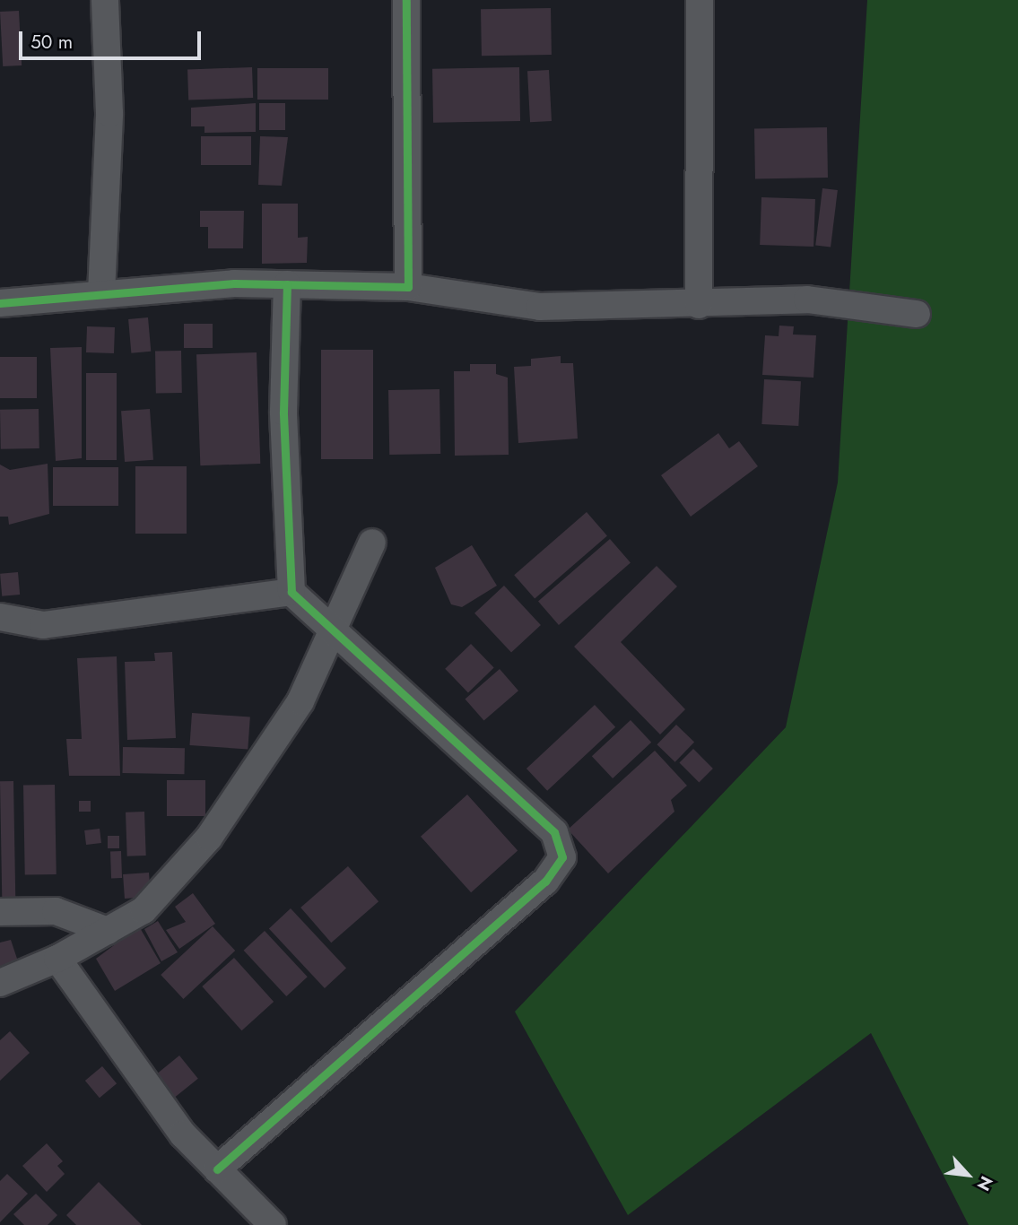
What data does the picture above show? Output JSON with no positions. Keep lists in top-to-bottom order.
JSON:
{
  "scale_bar": "50 m",
  "north": "bottom right"
}
